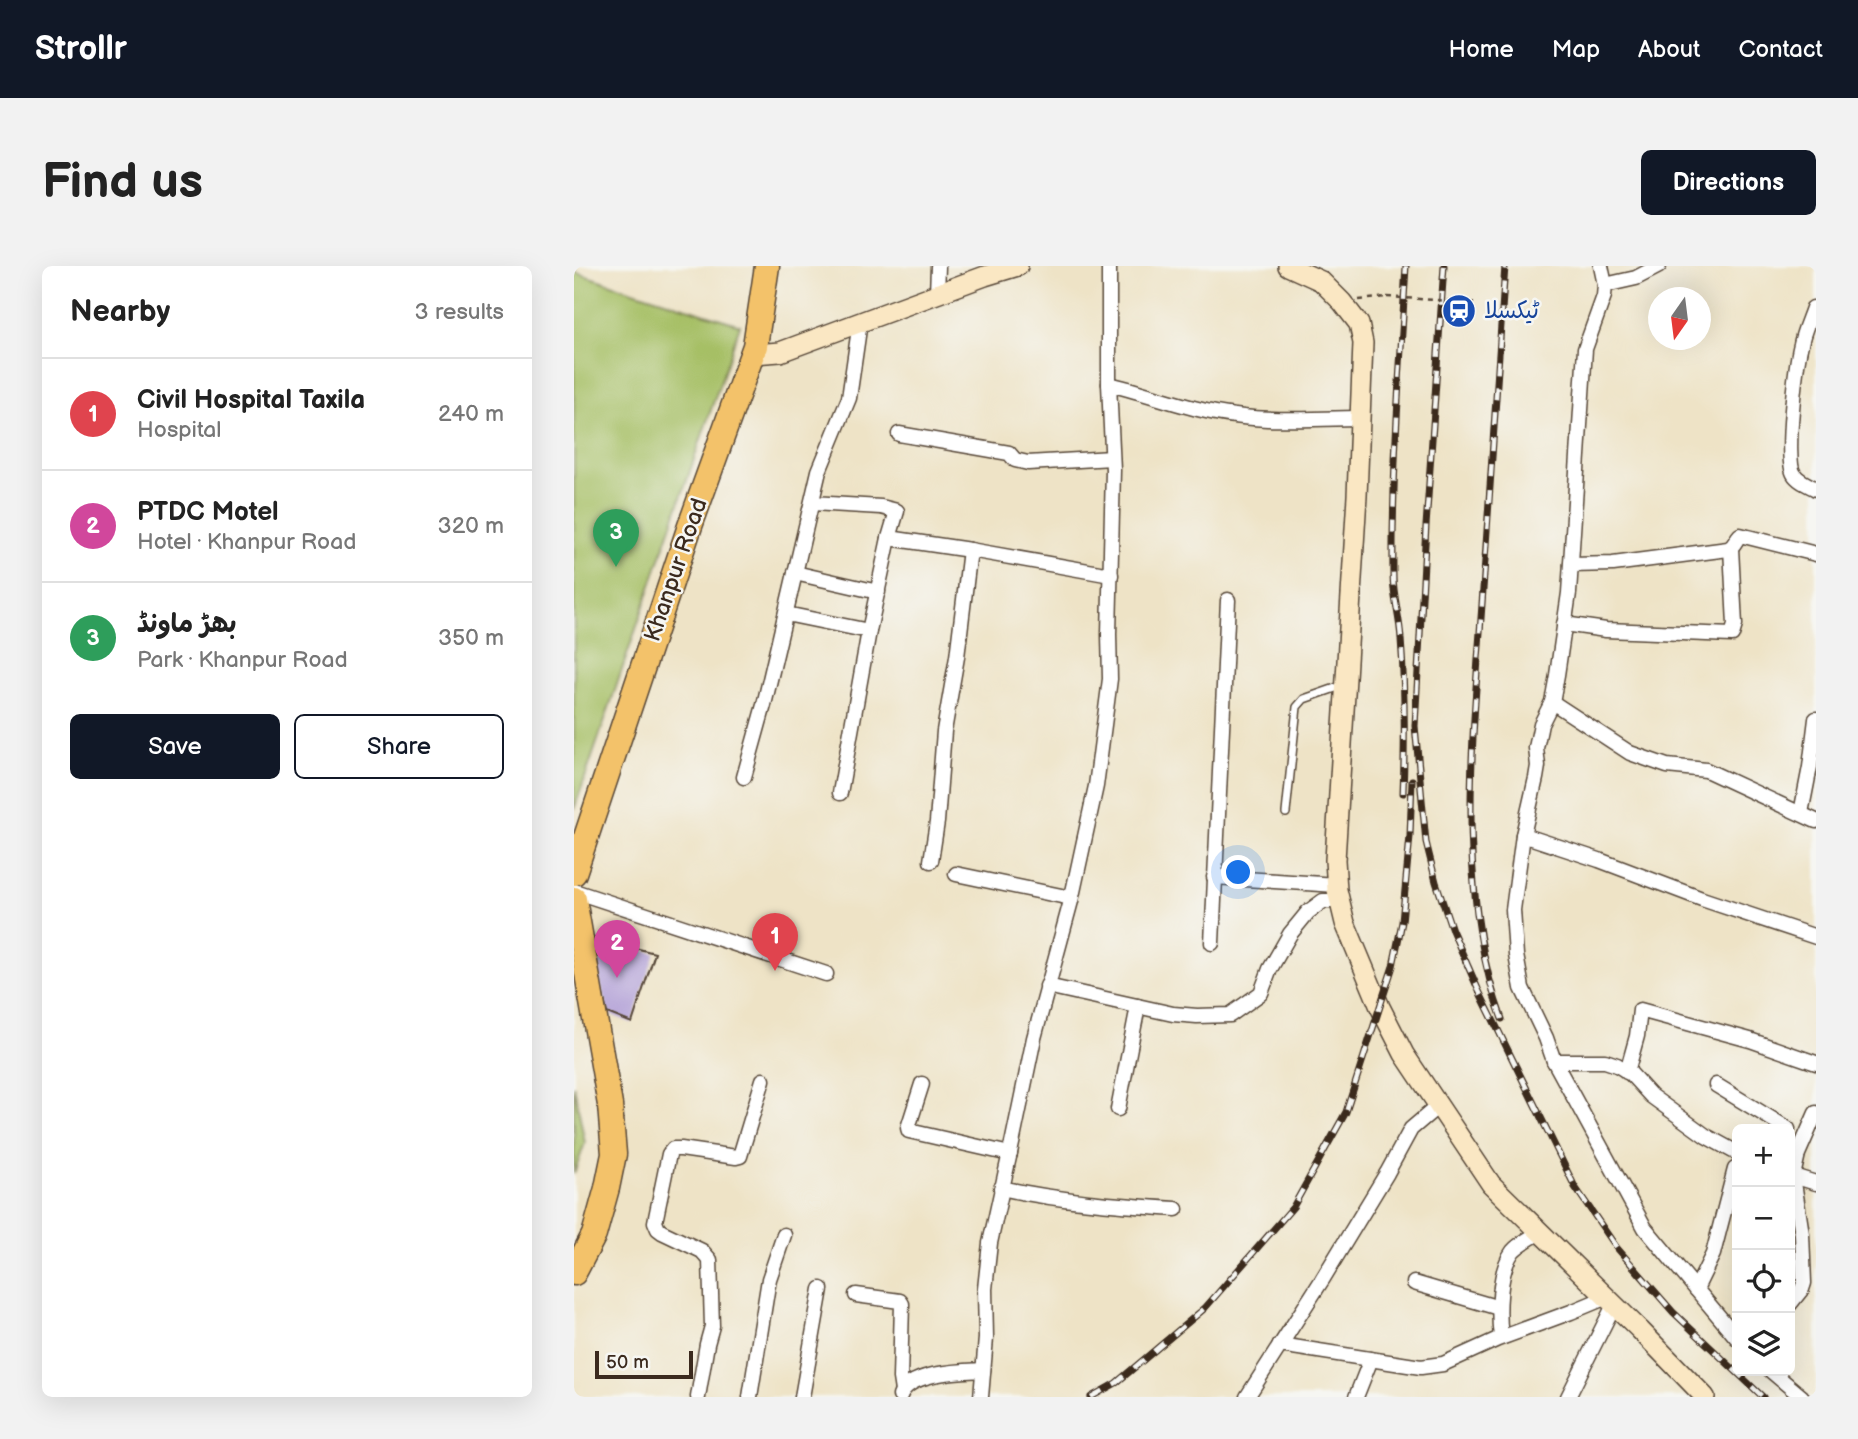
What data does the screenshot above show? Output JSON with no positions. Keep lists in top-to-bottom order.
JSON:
{
  "streets": {
    "highway": ["Khanpur Road"]
  },
  "places": {
    "station": ["ٹیکسلا"]
  },
  "scale_bar": "50 m",
  "north": "bottom",
  "page": {
    "header": "Strollr",
    "nav": [
      "Home",
      "Map",
      "About",
      "Contact"
    ],
    "buttons": [
      "Directions",
      ["Save", "Share"]
    ],
    "title": "Find us",
    "heading": ["Nearby", "3 results"],
    "list": [
      {
        "mark": "1",
        "name": "Civil Hospital Taxila",
        "note": "Hospital",
        "value": "240 m"
      },
      {
        "mark": "2",
        "name": "PTDC Motel",
        "note": "Hotel · Khanpur Road",
        "value": "320 m"
      },
      {
        "mark": "3",
        "name": "بھڑ ماونڈ",
        "note": "Park · Khanpur Road",
        "value": "350 m"
      }
    ],
    "pins": ["3", "1", "2"],
    "map_buttons": ["+", "−"],
    "scale": "50 m"
  }
}
